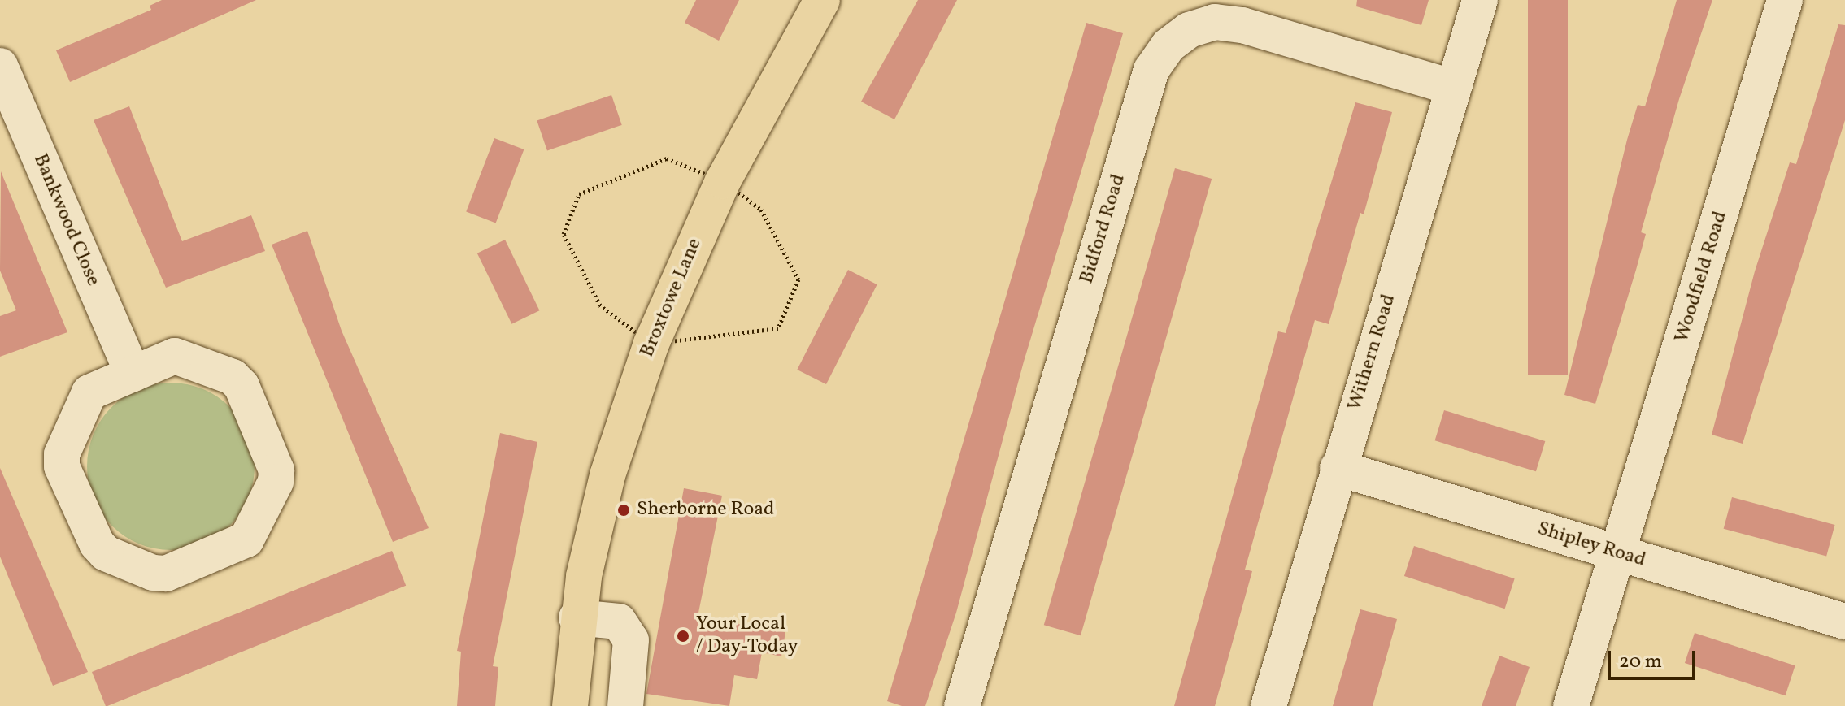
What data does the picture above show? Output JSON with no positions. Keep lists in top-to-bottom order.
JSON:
{
  "streets": {
    "main road": ["Broxtowe Lane"],
    "street": [
      "Bankwood Close",
      "Bidford Road",
      "Woodfield Road",
      "Withern Road",
      "Shipley Road"
    ]
  },
  "crossings": [
    ["Bidford Road", "Withern Road"],
    ["Woodfield Road", "Shipley Road"],
    ["Withern Road", "Shipley Road"]
  ],
  "places": ["Sherborne Road", "Your Local / Day-Today"],
  "scale_bar": "20 m"
}
